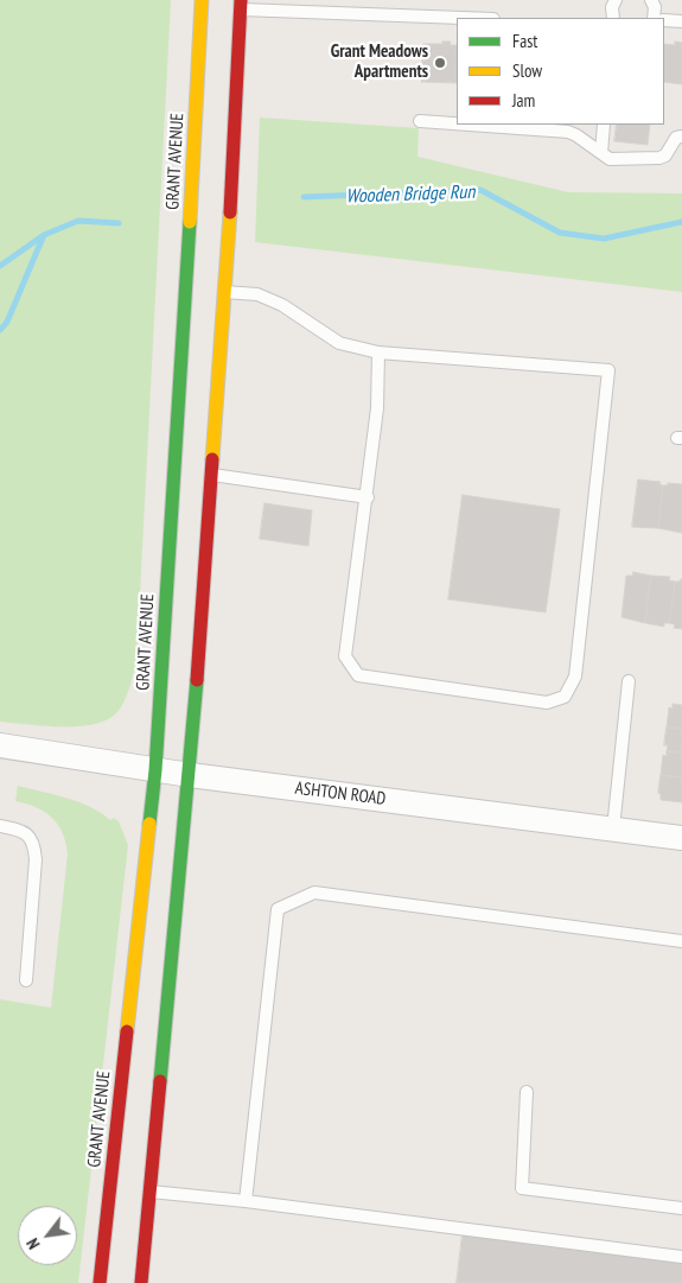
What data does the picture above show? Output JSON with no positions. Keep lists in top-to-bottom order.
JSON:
{
  "streets": {
    "main road": ["GRANT AVENUE"],
    "street": ["ASHTON ROAD"]
  },
  "crossings": [
    ["GRANT AVENUE", "ASHTON ROAD"]
  ],
  "water": ["Wooden Bridge Run"],
  "places": ["Grant Meadows Apartments"],
  "legend": ["Fast", "Slow", "Jam"],
  "north": "bottom left"
}
